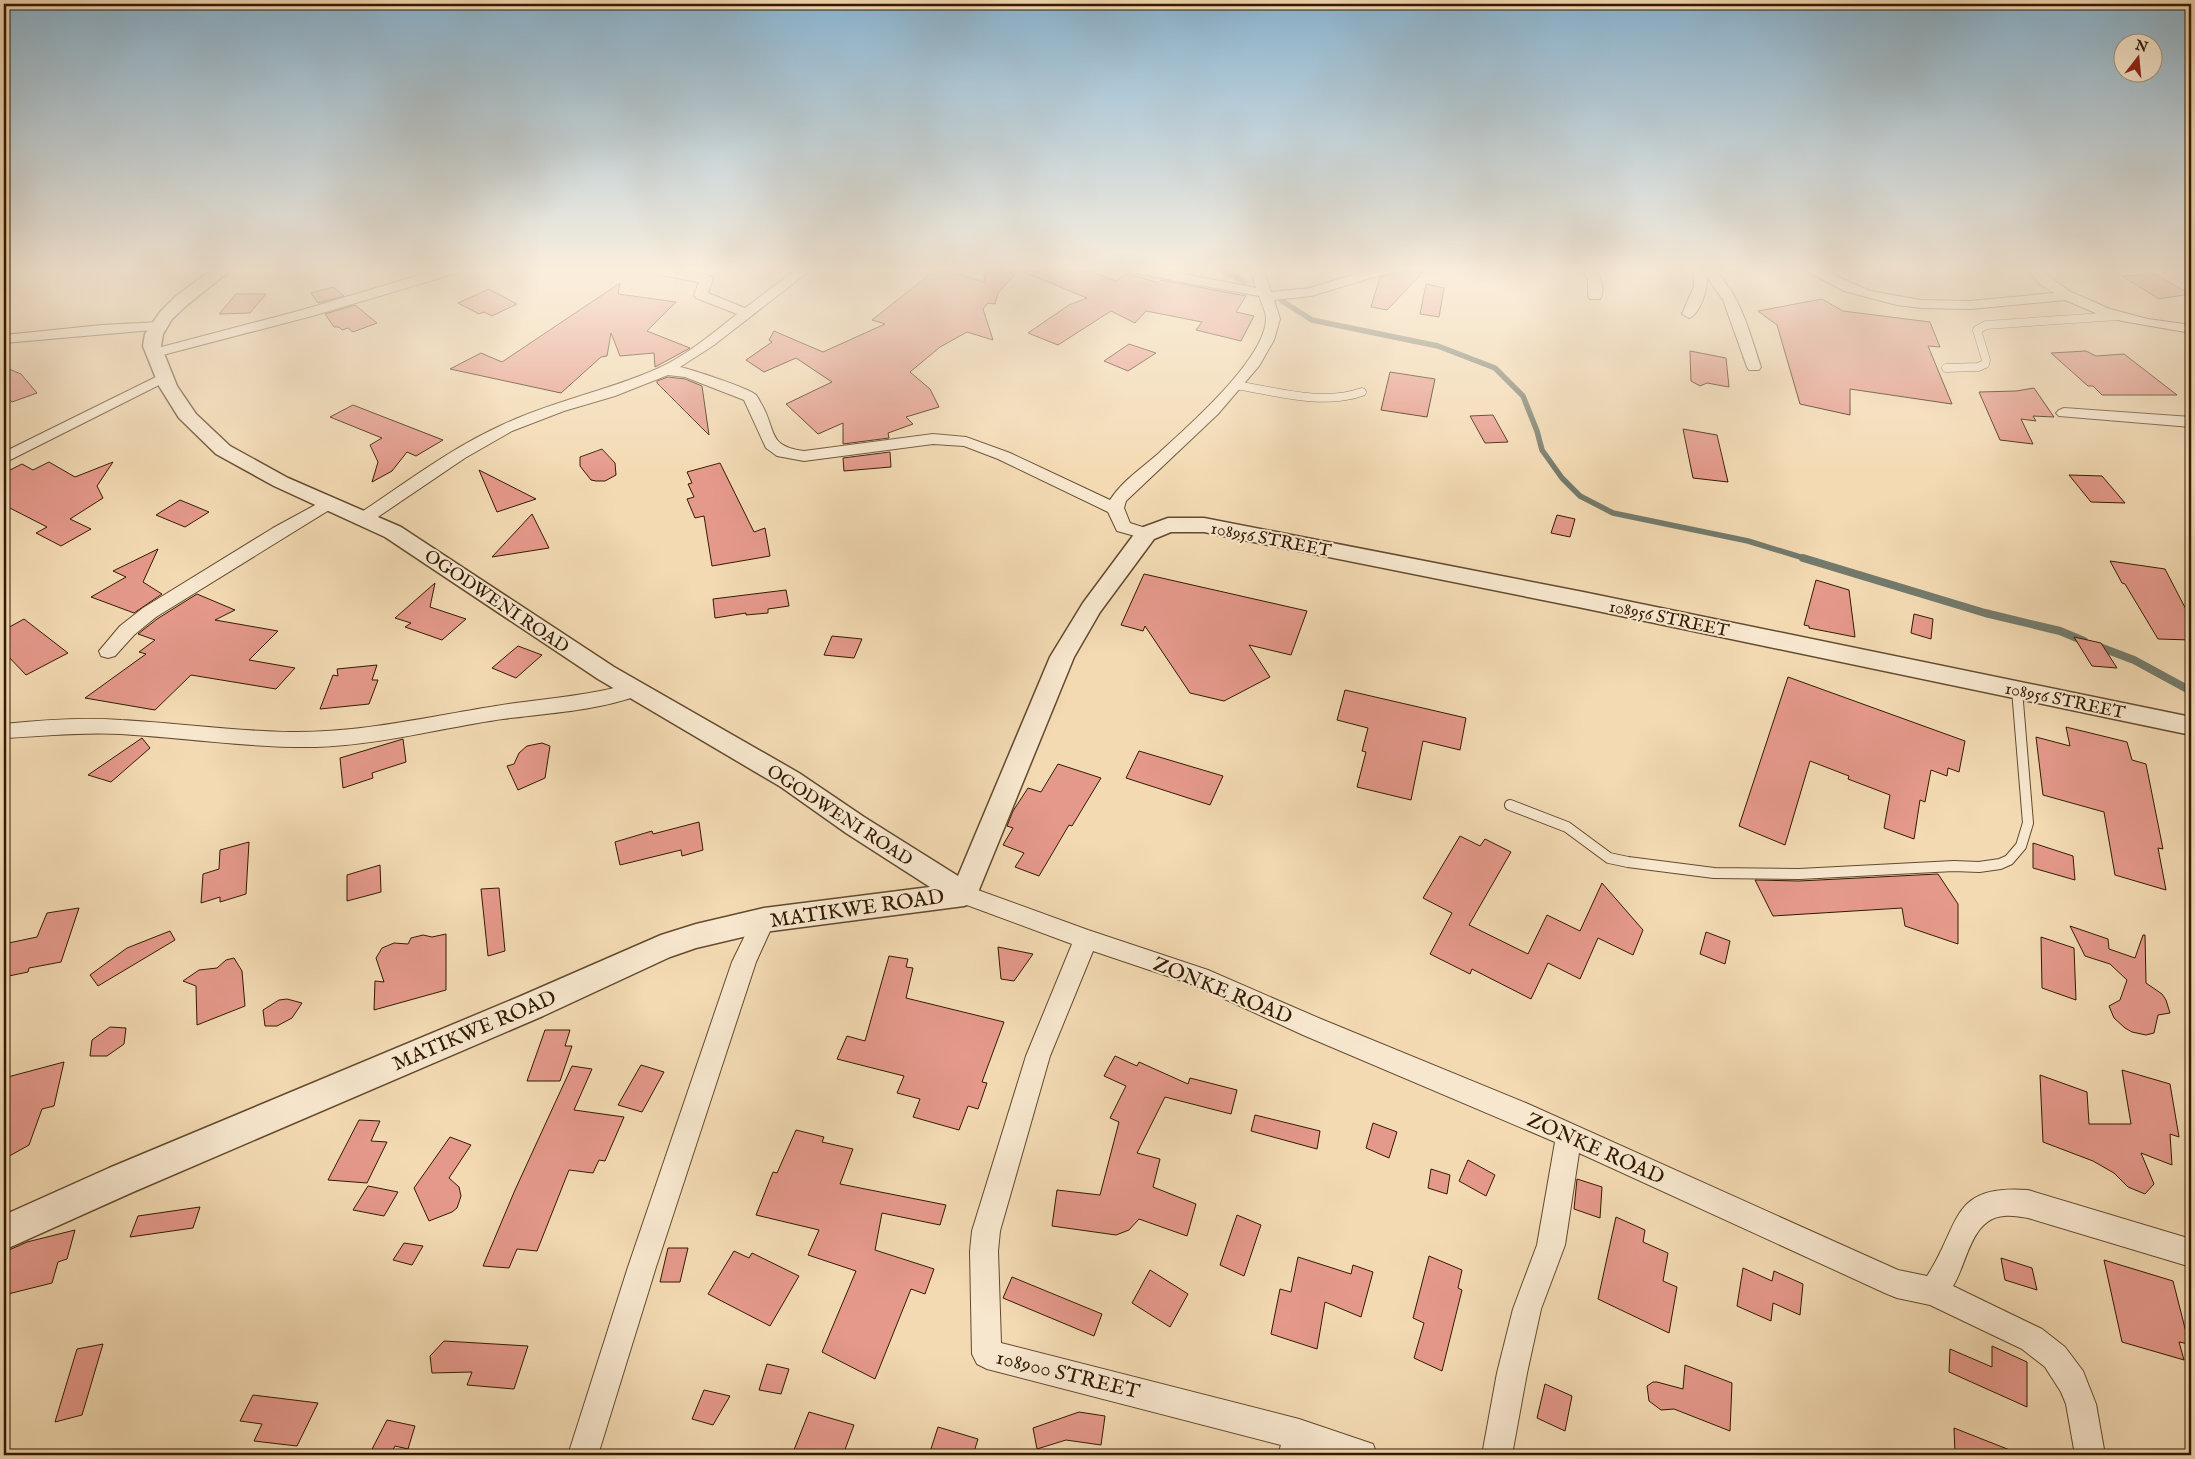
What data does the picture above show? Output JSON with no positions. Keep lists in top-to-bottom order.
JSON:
{
  "streets": {
    "street": [
      "108956 STREET",
      "OGODWENI ROAD",
      "MATIKWE ROAD",
      "ZONKE ROAD",
      "108900 STREET"
    ]
  },
  "crossings": [
    ["OGODWENI ROAD", "MATIKWE ROAD"],
    ["OGODWENI ROAD", "ZONKE ROAD"],
    ["MATIKWE ROAD", "ZONKE ROAD"],
    ["ZONKE ROAD", "108900 STREET"]
  ],
  "north": "top"
}
